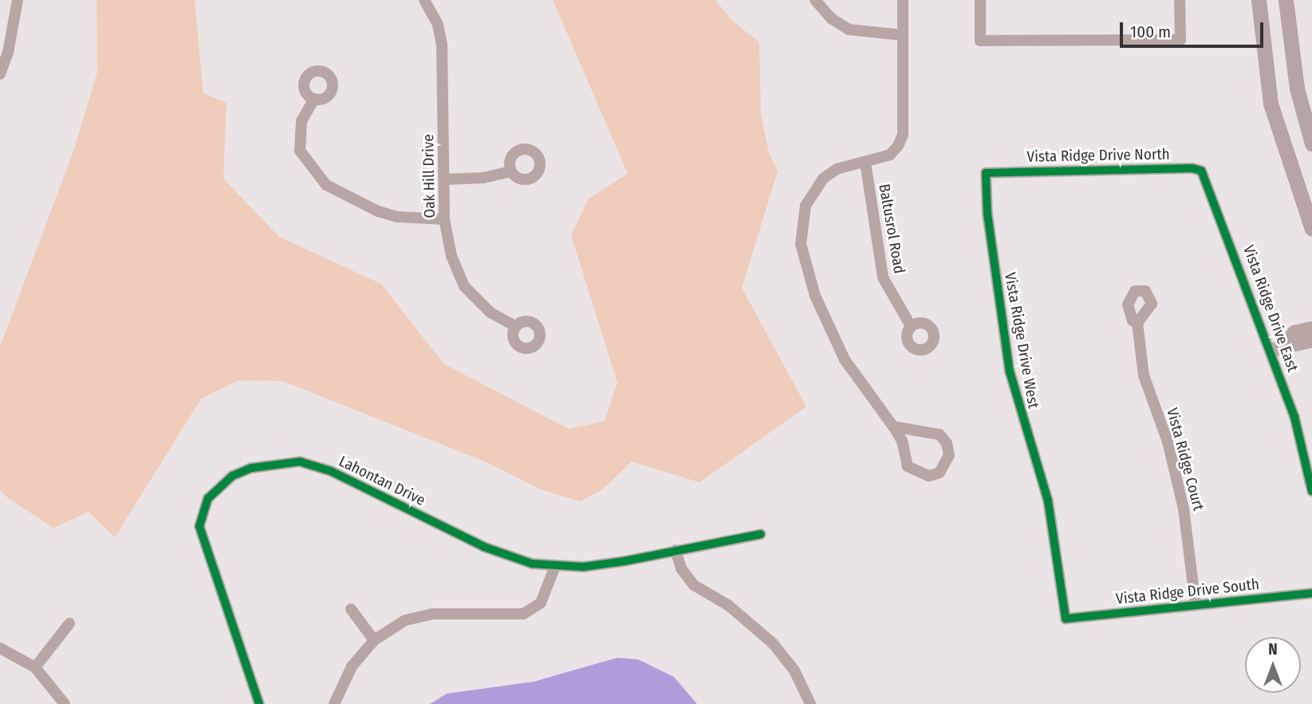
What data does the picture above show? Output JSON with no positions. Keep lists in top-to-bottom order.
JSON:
{
  "streets": {
    "street": [
      "Vista Ridge Drive North",
      "Oak Hill Drive",
      "Baltusrol Road",
      "Vista Ridge Drive East",
      "Vista Ridge Drive West",
      "Vista Ridge Court",
      "Lahontan Drive",
      "Vista Ridge Drive South"
    ]
  },
  "crossings": [
    ["Vista Ridge Drive North", "Vista Ridge Drive East"],
    ["Vista Ridge Drive North", "Vista Ridge Drive West"],
    ["Vista Ridge Drive West", "Vista Ridge Drive South"],
    ["Vista Ridge Court", "Vista Ridge Drive South"]
  ],
  "scale_bar": "100 m",
  "north": "top"
}
